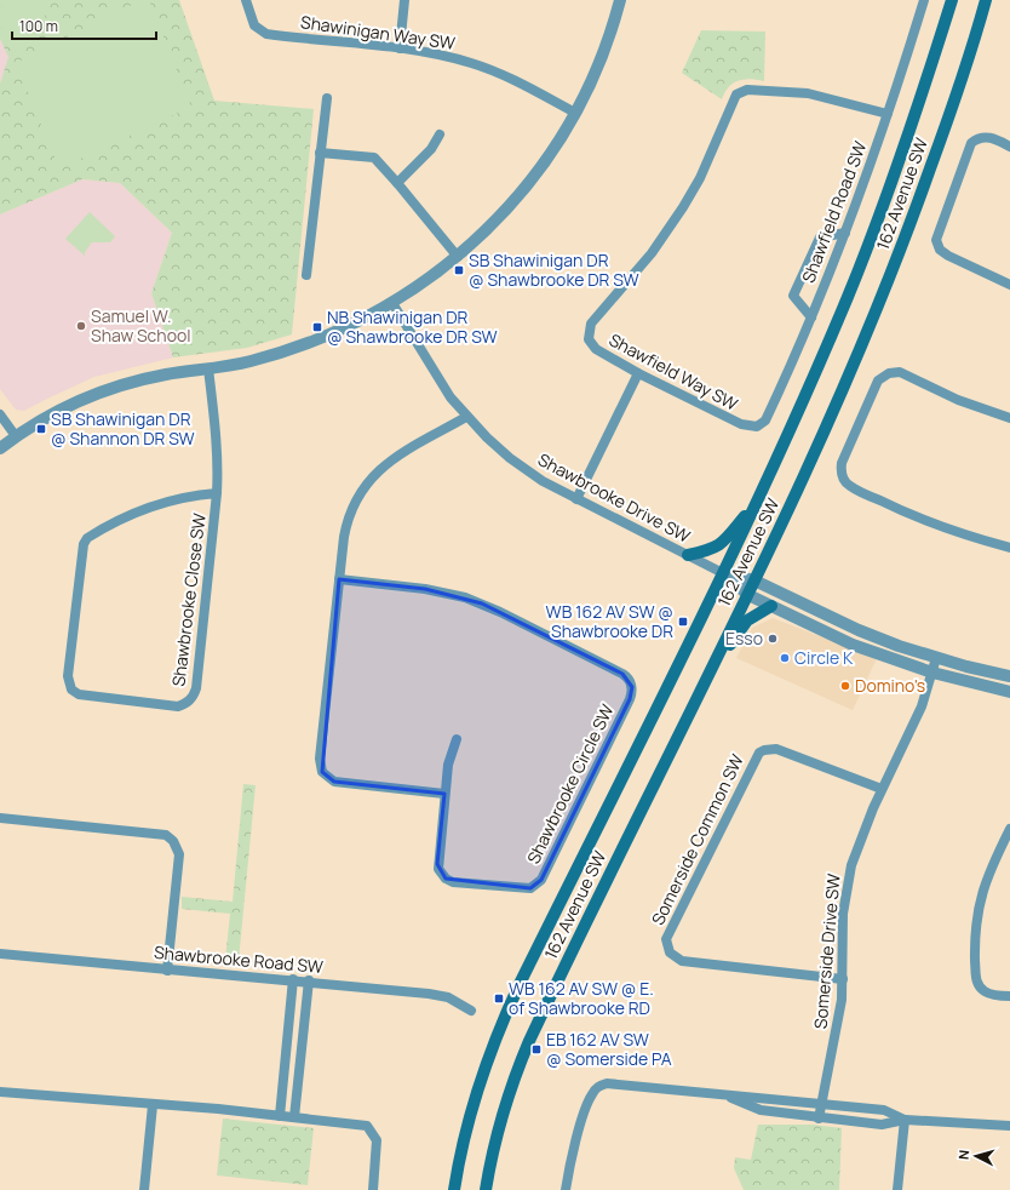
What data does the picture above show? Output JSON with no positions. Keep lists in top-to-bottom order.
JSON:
{
  "streets": {
    "main road": ["162 Avenue SW"],
    "street": [
      "Shawinigan Way SW",
      "Shawfield Road SW",
      "Shawfield Way SW",
      "Shawbrooke Drive SW",
      "Shawbrooke Close SW",
      "Shawbrooke Circle SW",
      "Somerside Common SW",
      "Somerside Drive SW",
      "Shawbrooke Road SW"
    ]
  },
  "crossings": [
    ["162 Avenue SW", "Shawbrooke Drive SW"],
    ["Shawfield Road SW", "Shawfield Way SW"],
    ["Somerside Common SW", "Somerside Drive SW"]
  ],
  "places": {
    "transit": [
      "SB Shawinigan DR @ Shawbrooke DR SW",
      "NB Shawinigan DR @ Shawbrooke DR SW",
      "SB Shawinigan DR @ Shannon DR SW",
      "WB 162 AV SW @ Shawbrooke DR",
      "WB 162 AV SW @ E. of Shawbrooke RD",
      "EB 162 AV SW @ Somerside PA"
    ],
    "other": [
      "Samuel W. Shaw School",
      "Esso",
      "Circle K",
      "Domino's"
    ]
  },
  "scale_bar": "100 m",
  "north": "left"
}
